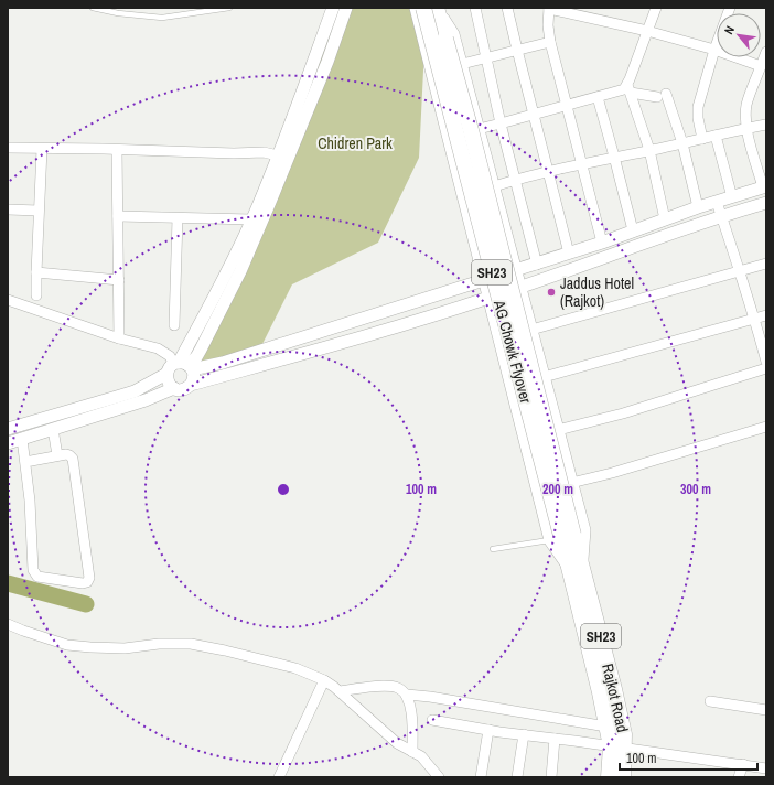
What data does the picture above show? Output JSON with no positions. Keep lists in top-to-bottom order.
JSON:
{
  "streets": {
    "main road": ["SH23", "AG Chowk Flyover", "Rajkot Road"]
  },
  "crossings": [
    ["SH23", "Rajkot Road"],
    ["AG Chowk Flyover", "Rajkot Road"]
  ],
  "parks": ["Chidren Park"],
  "places": ["Jaddus Hotel (Rajkot)"],
  "scale_bar": "100 m",
  "north": "top left",
  "rings": ["100 m", "200 m", "300 m"]
}
